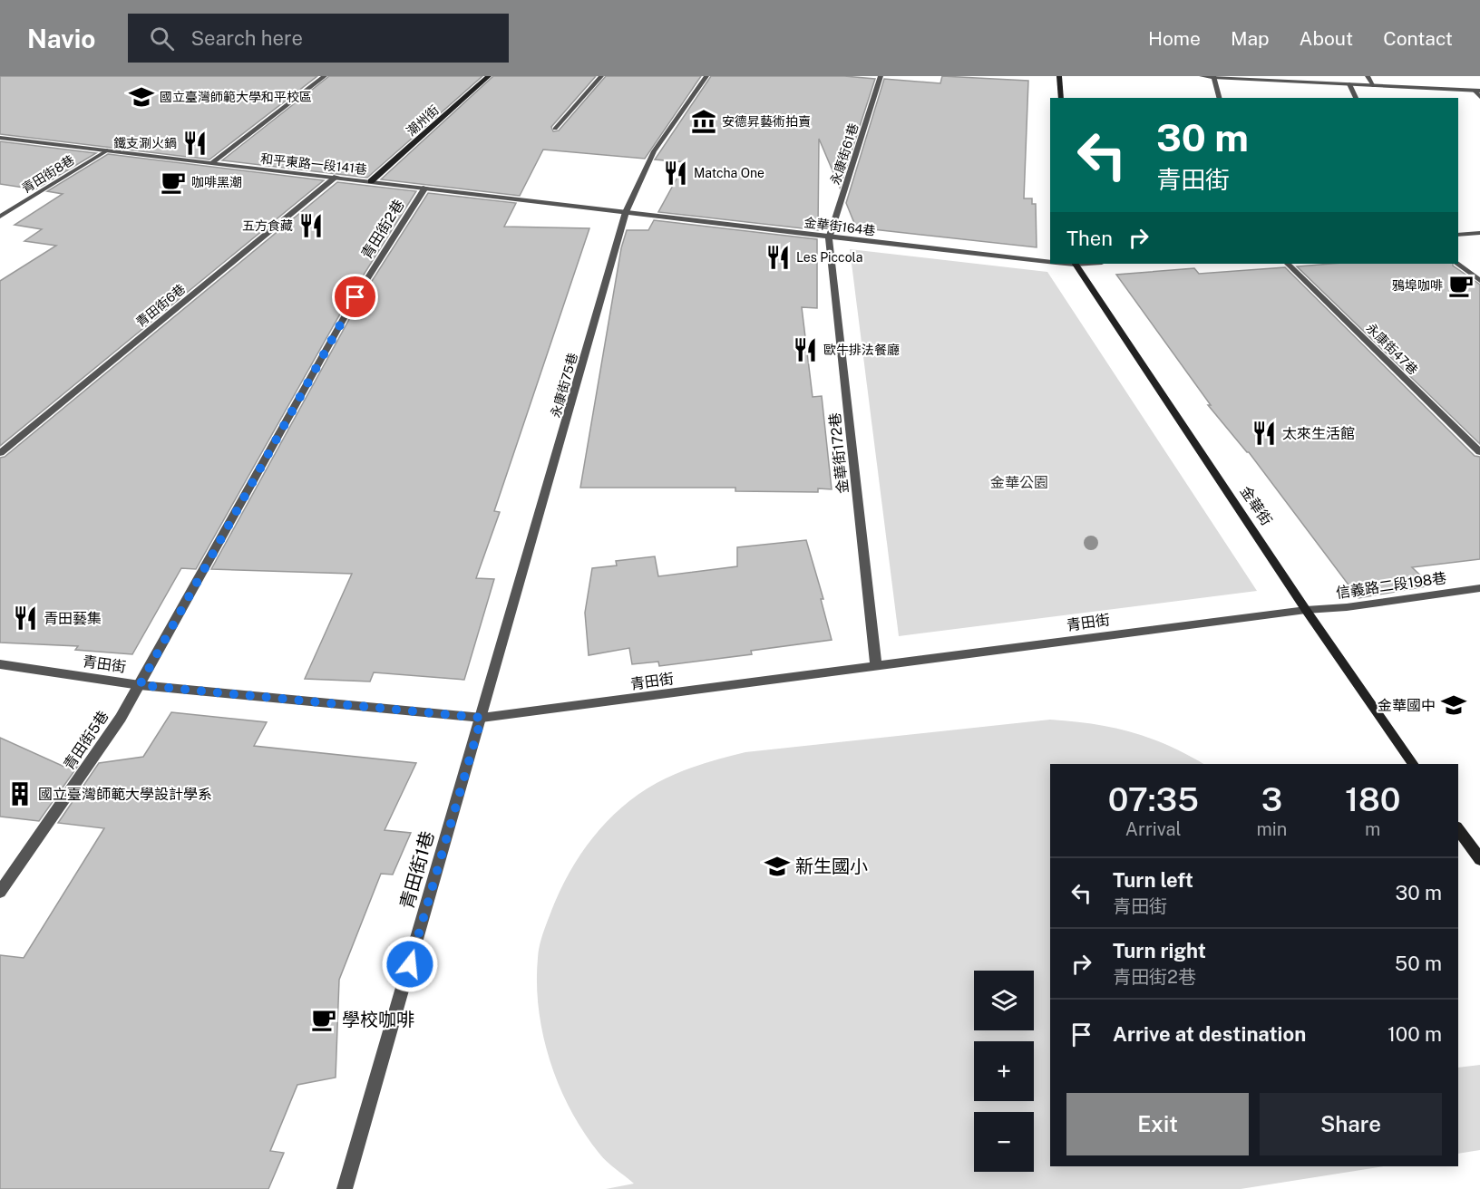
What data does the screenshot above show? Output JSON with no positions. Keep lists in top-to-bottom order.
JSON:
{
  "streets": {
    "street": [
      "潮州街",
      "永康街61巷",
      "和平東路一段141巷",
      "青田街8巷",
      "金華街164巷",
      "青田街2巷",
      "青田街6巷",
      "永康街47巷",
      "永康街75巷",
      "金華街172巷",
      "金華街",
      "信義路二段198巷",
      "青田街",
      "青田街5巷",
      "青田街1巷"
    ]
  },
  "crossings": [
    ["潮州街", "和平東路一段141巷"],
    ["永康街61巷", "金華街164巷"],
    ["永康街61巷", "金華街172巷"],
    ["和平東路一段141巷", "青田街8巷"],
    ["和平東路一段141巷", "金華街164巷"],
    ["和平東路一段141巷", "青田街2巷"],
    ["和平東路一段141巷", "青田街6巷"],
    ["和平東路一段141巷", "永康街75巷"],
    ["金華街164巷", "永康街75巷"],
    ["金華街164巷", "金華街172巷"],
    ["青田街2巷", "青田街"],
    ["青田街2巷", "青田街5巷"],
    ["永康街75巷", "青田街"],
    ["永康街75巷", "青田街1巷"],
    ["金華街172巷", "青田街"],
    ["金華街", "信義路二段198巷"],
    ["金華街", "青田街"],
    ["信義路二段198巷", "青田街"],
    ["青田街", "青田街5巷"],
    ["青田街", "青田街1巷"]
  ],
  "parks": ["金華公園"],
  "places": {
    "school or university": ["國立臺灣師範大學和平校區", "金華國中", "新生國小"],
    "museum": ["安德昇藝術拍賣"],
    "restaurant": [
      "鐵支涮火鍋",
      "Matcha One",
      "五方食藏",
      "Les Piccola",
      "歐牛排法餐廳",
      "太來生活館",
      "青田藝集"
    ],
    "cafe": ["咖啡黑潮", "鴉埠咖啡", "學校咖啡"],
    "building": ["國立臺灣師範大學設計學系"]
  },
  "page": {
    "header": "Navio",
    "search": "Search here",
    "nav": [
      "Home",
      "Map",
      "About",
      "Contact"
    ],
    "turn": ["30 m", "青田街"],
    "then": "Then",
    "eta": [
      "07:35",
      "Arrival",
      "3",
      "min",
      "180",
      "m"
    ],
    "list": [
      {
        "name": "Turn left",
        "note": "青田街",
        "value": "30 m"
      },
      {
        "name": "Turn right",
        "note": "青田街2巷",
        "value": "50 m"
      },
      {
        "name": "Arrive at destination",
        "value": "100 m"
      }
    ],
    "map_buttons": ["+", "−"],
    "buttons": ["Exit", "Share"]
  }
}
